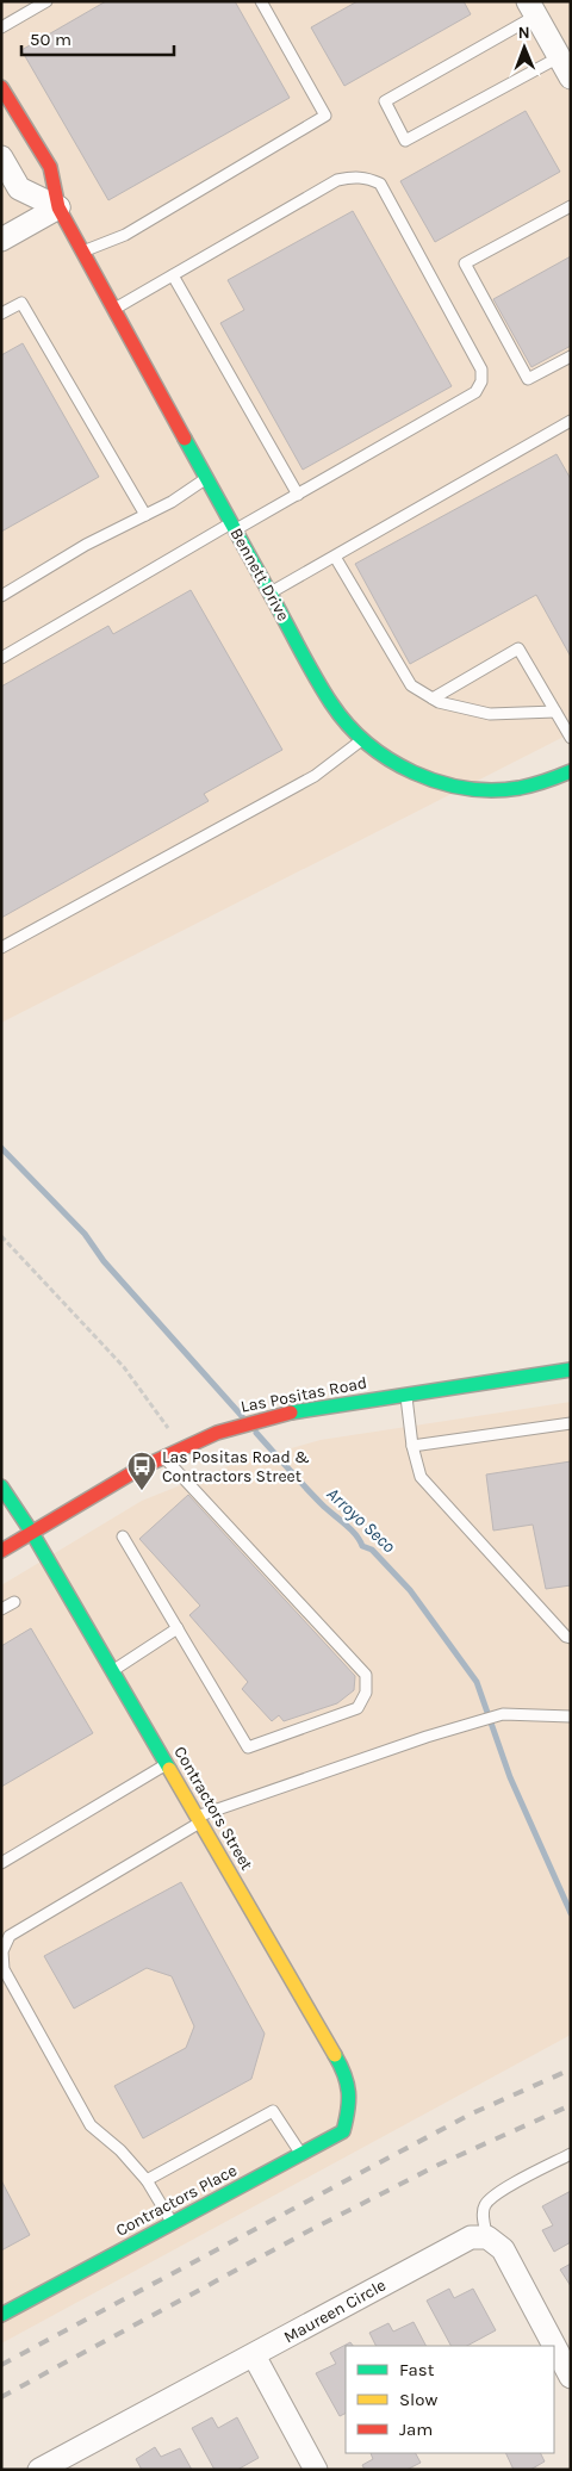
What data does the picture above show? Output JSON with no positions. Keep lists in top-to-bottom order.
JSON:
{
  "streets": {
    "street": [
      "Bennett Drive",
      "Las Positas Road",
      "Contractors Street",
      "Contractors Place",
      "Maureen Circle"
    ]
  },
  "crossings": [
    ["Las Positas Road", "Contractors Street"],
    ["Contractors Street", "Contractors Place"]
  ],
  "water": ["Arroyo Seco"],
  "places": {
    "bus stop": ["Las Positas Road & Contractors Street"]
  },
  "legend": ["Fast", "Slow", "Jam"],
  "scale_bar": "50 m",
  "north": "top"
}
